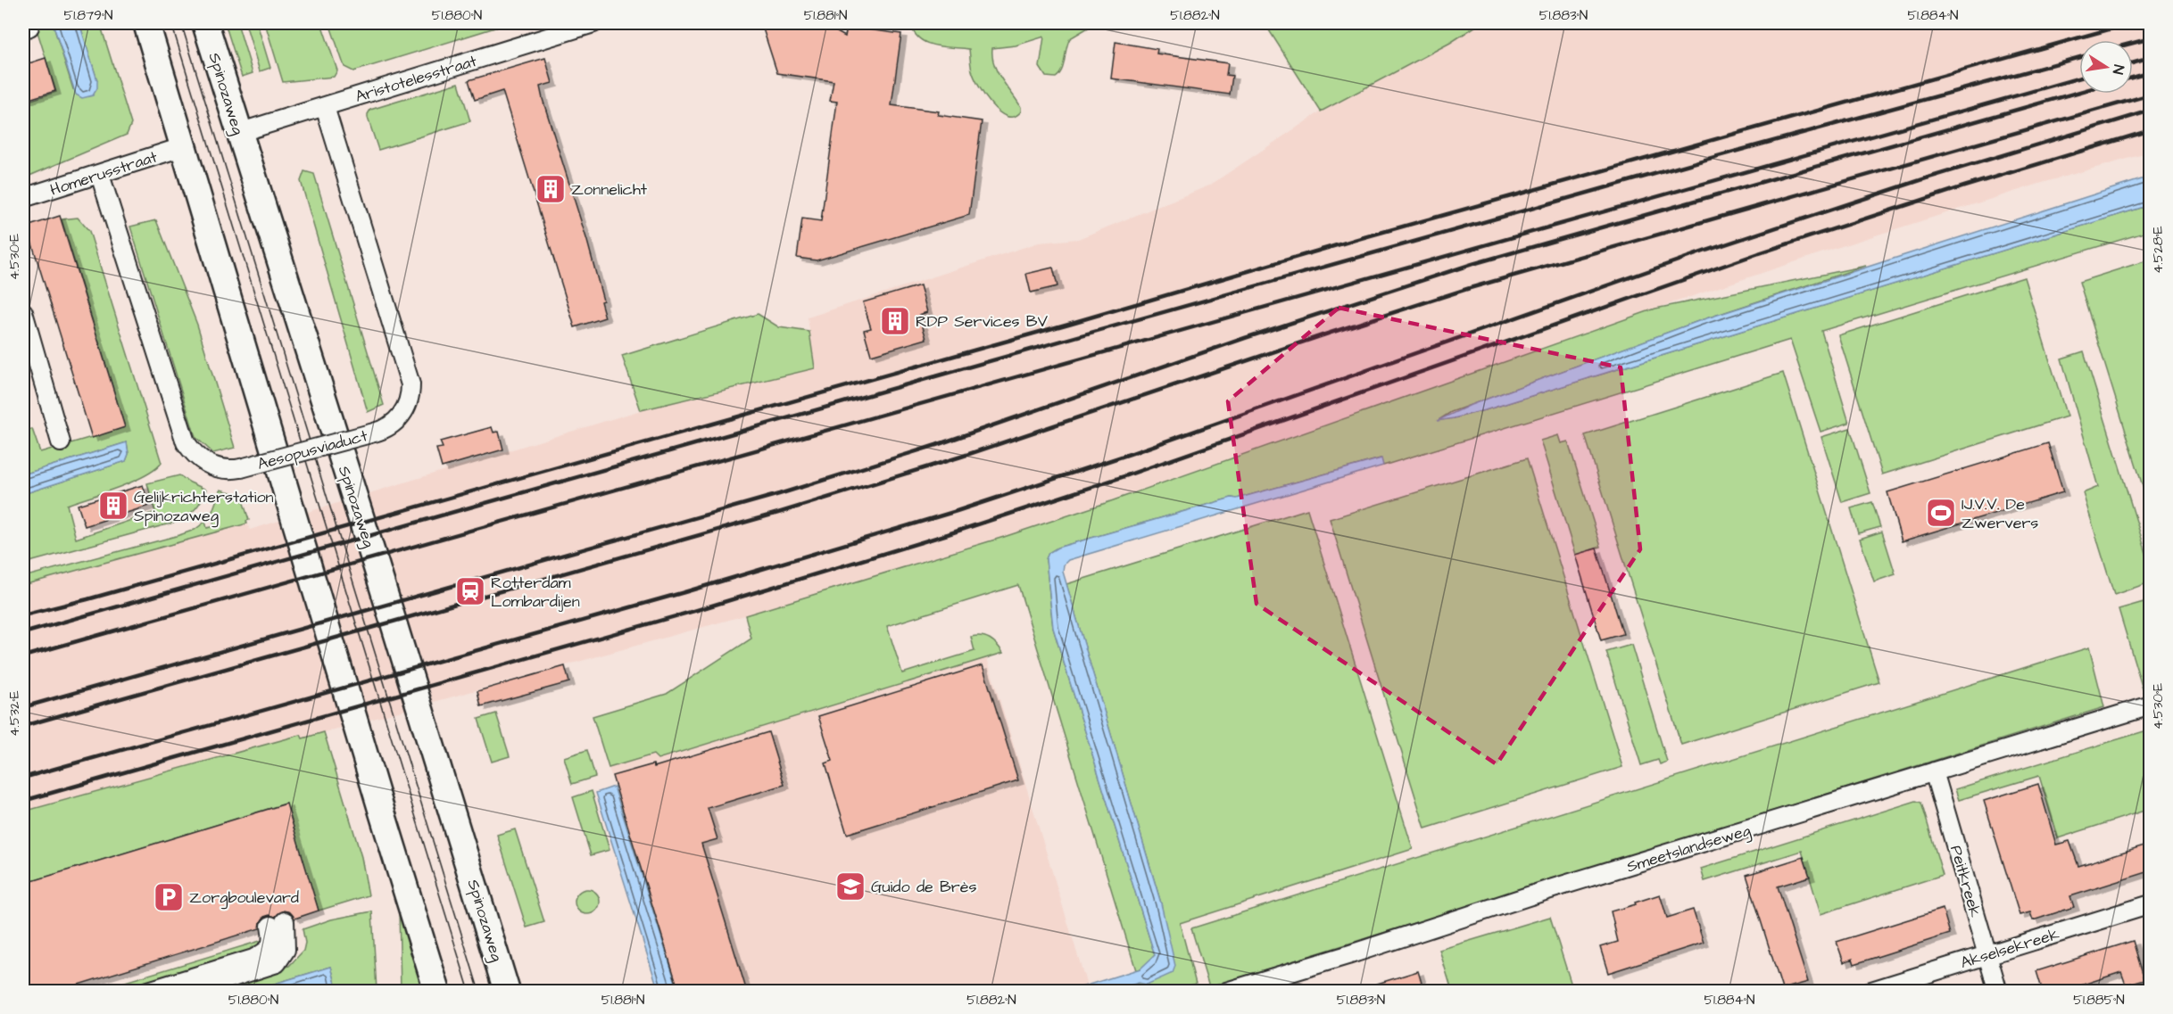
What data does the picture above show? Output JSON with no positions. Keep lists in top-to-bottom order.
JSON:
{
  "streets": {
    "main road": ["Spinozaweg"],
    "street": [
      "Aristotelesstraat",
      "Homerusstraat",
      "Aesopusviaduct",
      "Smeetslandseweg",
      "Peitkreek",
      "Akselsekreek"
    ]
  },
  "crossings": [
    ["Aristotelesstraat", "Spinozaweg"],
    ["Aristotelesstraat", "Aesopusviaduct"],
    ["Homerusstraat", "Aesopusviaduct"],
    ["Smeetslandseweg", "Peitkreek"],
    ["Peitkreek", "Akselsekreek"]
  ],
  "places": {
    "building": ["Zonnelicht", "RDP Services BV", "Gelijkrichterstation Spinozaweg"],
    "sports": ["IJ.V.V. De Zwervers"],
    "station": ["Rotterdam Lombardijen"],
    "school or university": ["Guido de Brès"],
    "parking": ["Zorgboulevard"]
  },
  "north": "right",
  "coordinates": [
    "51.879°N",
    "51.880°N",
    "51.881°N",
    "51.882°N",
    "51.883°N",
    "51.884°N",
    "4.528°E",
    "4.530°E",
    "4.532°E",
    "51.885°N"
  ]
}
